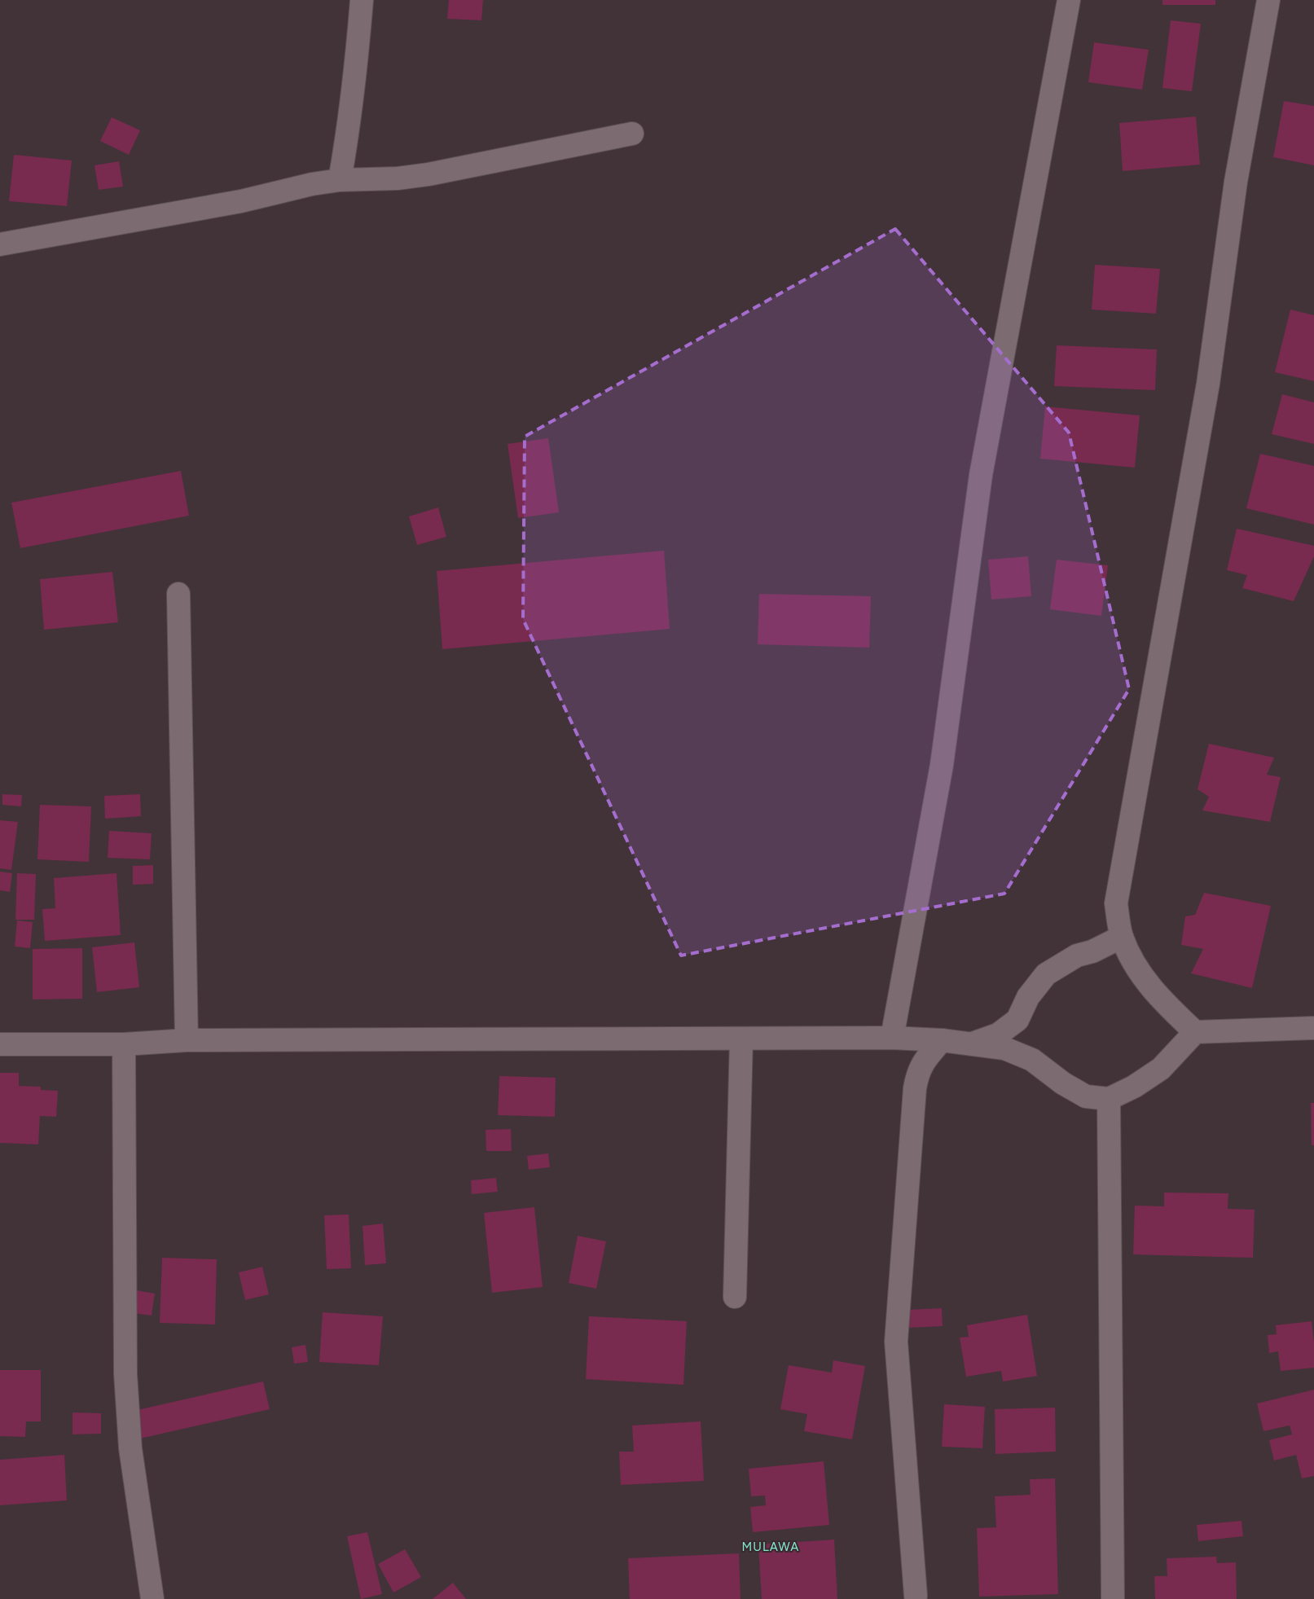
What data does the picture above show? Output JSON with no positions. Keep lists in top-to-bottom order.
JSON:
{
  "districts": ["MULAWA"]
}
